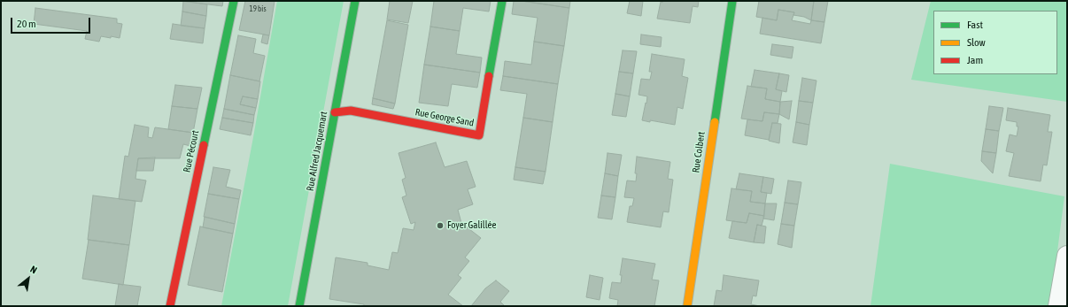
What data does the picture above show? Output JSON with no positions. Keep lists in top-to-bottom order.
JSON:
{
  "streets": {
    "street": [
      "Rue George Sand",
      "Rue Pécourt",
      "Rue Alfred Jacquemart",
      "Rue Colbert"
    ]
  },
  "crossings": [
    ["Rue George Sand", "Rue Alfred Jacquemart"]
  ],
  "places": ["Foyer Galillée"],
  "house_numbers": ["19 bis"],
  "legend": ["Fast", "Slow", "Jam"],
  "scale_bar": "20 m",
  "north": "top right"
}
